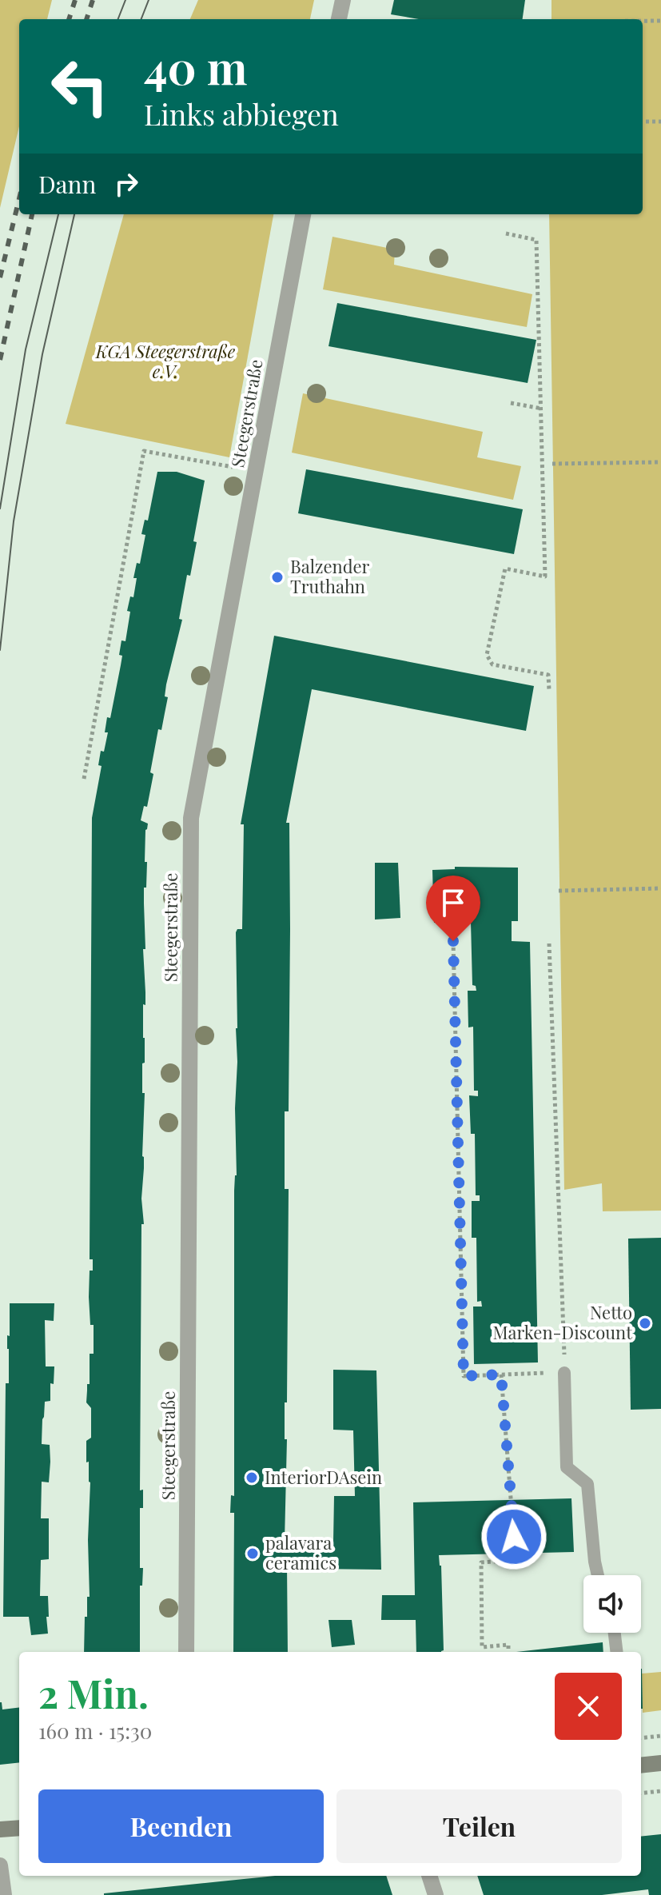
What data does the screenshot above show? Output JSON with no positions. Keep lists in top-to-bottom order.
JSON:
{
  "streets": {
    "street": ["Steegerstraße"]
  },
  "parks": ["KGA Steegerstraße e.V."],
  "places": [
    "Balzender Truthahn",
    "Netto Marken-Discount",
    "InteriorDAsein",
    "palavara ceramics"
  ],
  "page": {
    "turn": ["40 m", "Links abbiegen"],
    "then": "Dann",
    "heading": ["2 Min.", "160 m · 15:30"],
    "buttons": ["Beenden", "Teilen"]
  }
}
